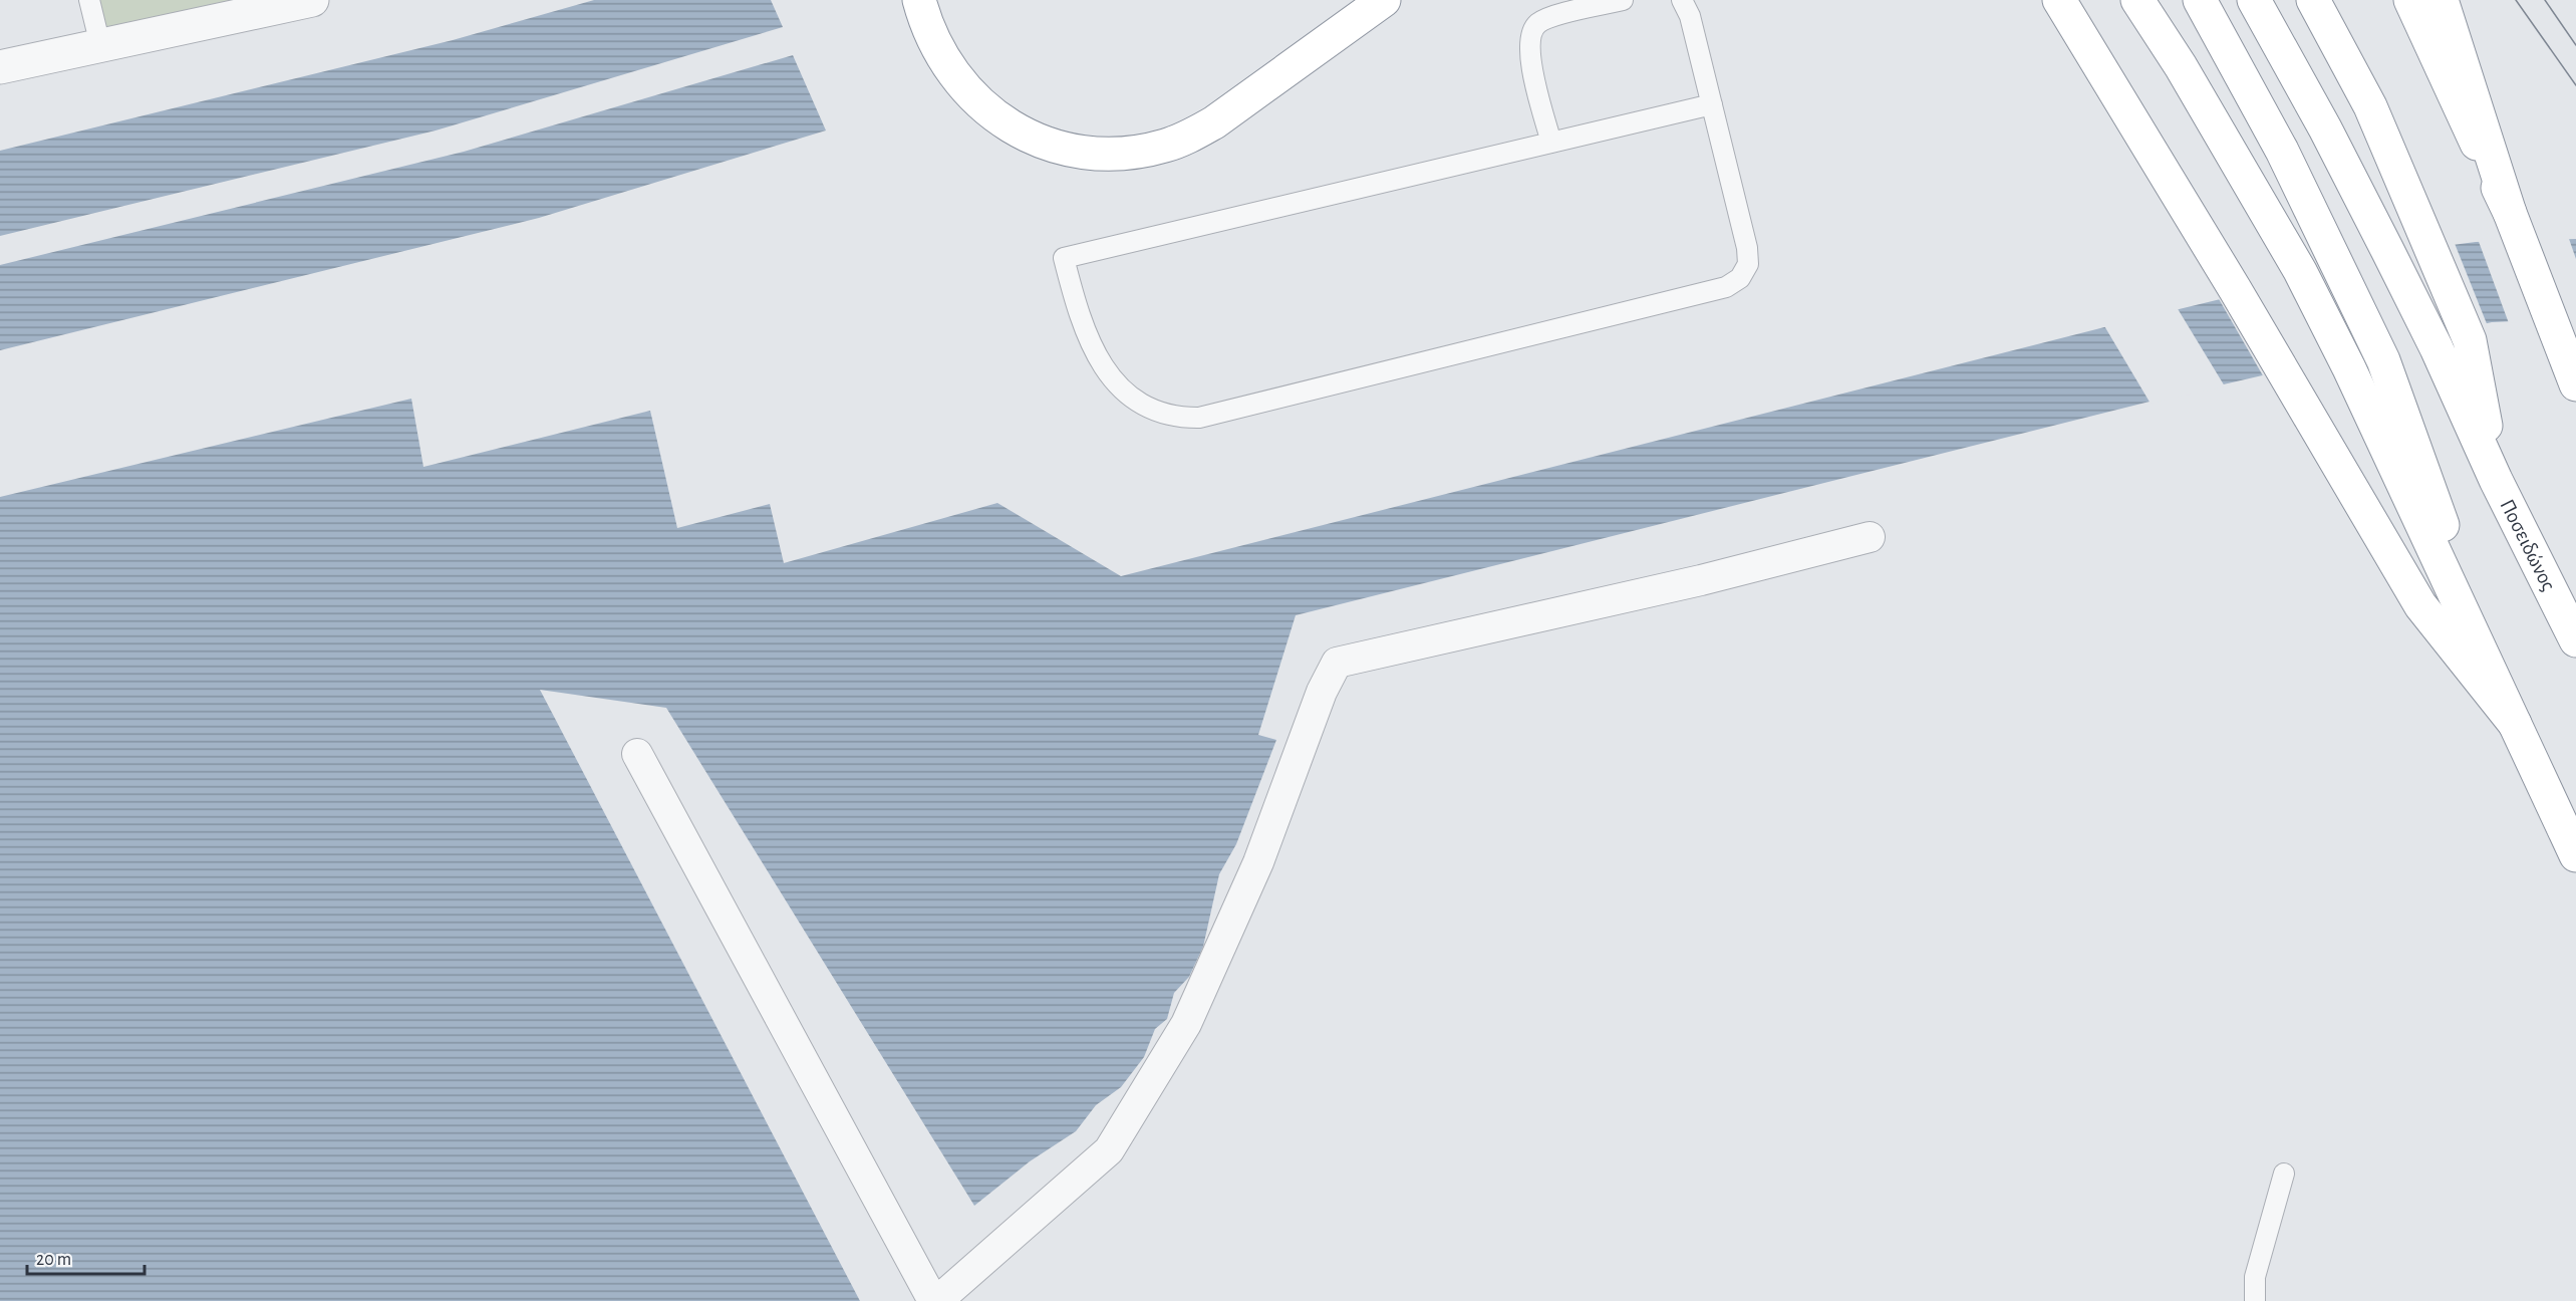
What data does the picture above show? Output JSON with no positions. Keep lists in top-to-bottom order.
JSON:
{
  "streets": {
    "highway": ["Ποσειδώνος"]
  },
  "scale_bar": "20 m"
}
